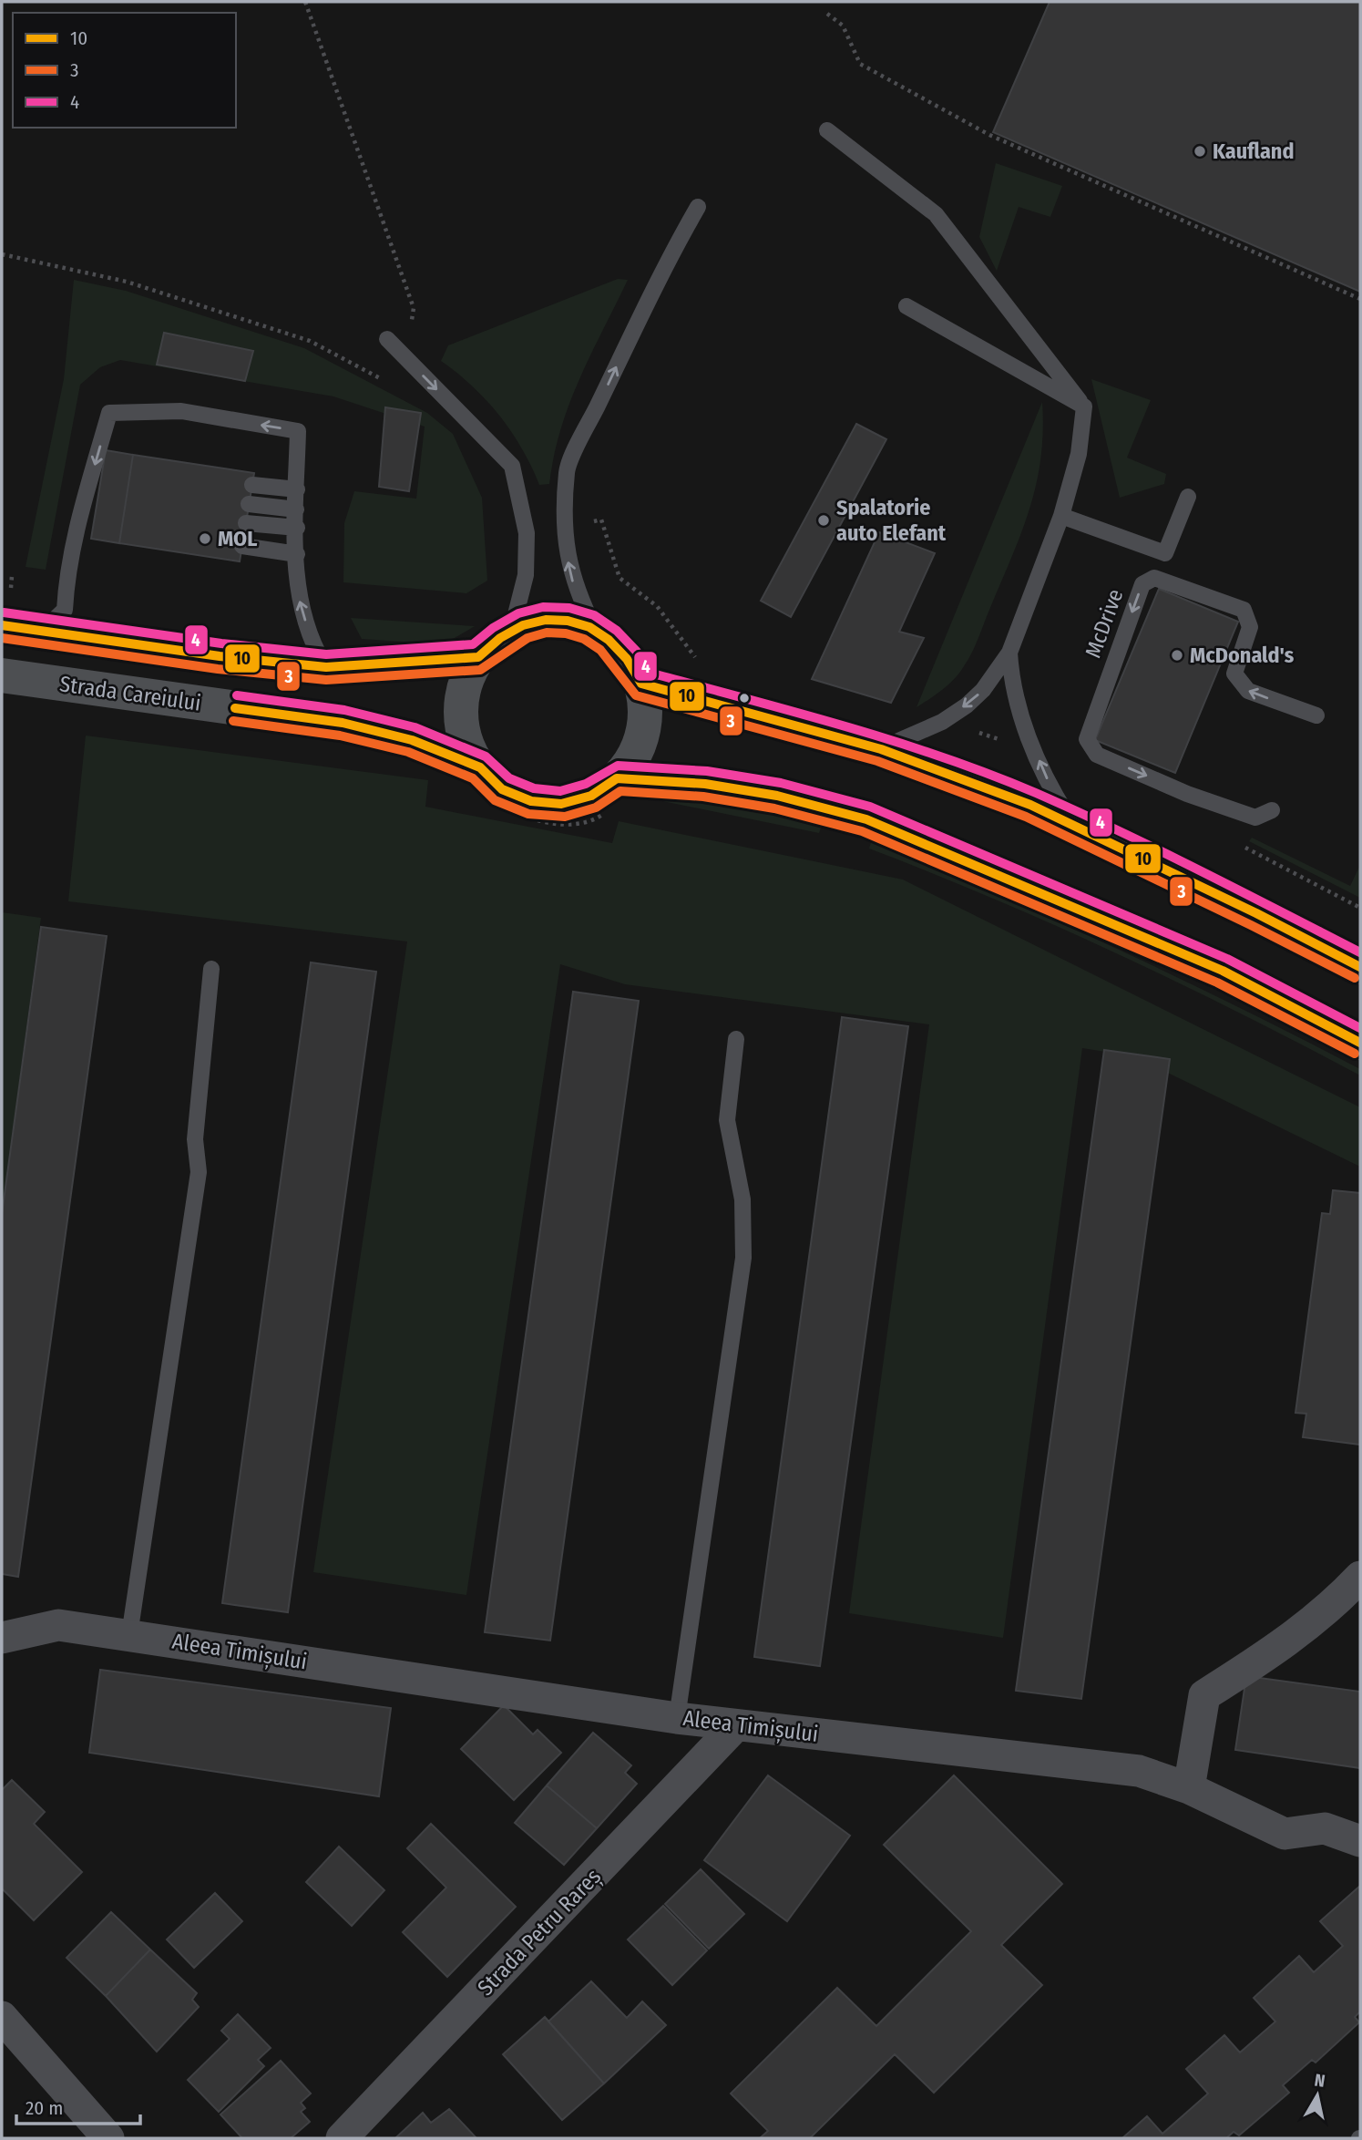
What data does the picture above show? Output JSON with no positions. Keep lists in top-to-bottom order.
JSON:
{
  "streets": {
    "main road": ["Strada Careiului"],
    "street": ["Aleea Timișului", "Strada Petru Rareș"],
    "lane": ["McDrive"]
  },
  "crossings": [
    ["Aleea Timișului", "Strada Petru Rareș"]
  ],
  "places": [
    "Kaufland",
    "Spalatorie auto Elefant",
    "MOL",
    "McDonald's"
  ],
  "lines": ["transit line 4", "transit line 10", "transit line 3"],
  "legend": ["10", "3", "4"],
  "scale_bar": "20 m",
  "north": "top"
}
